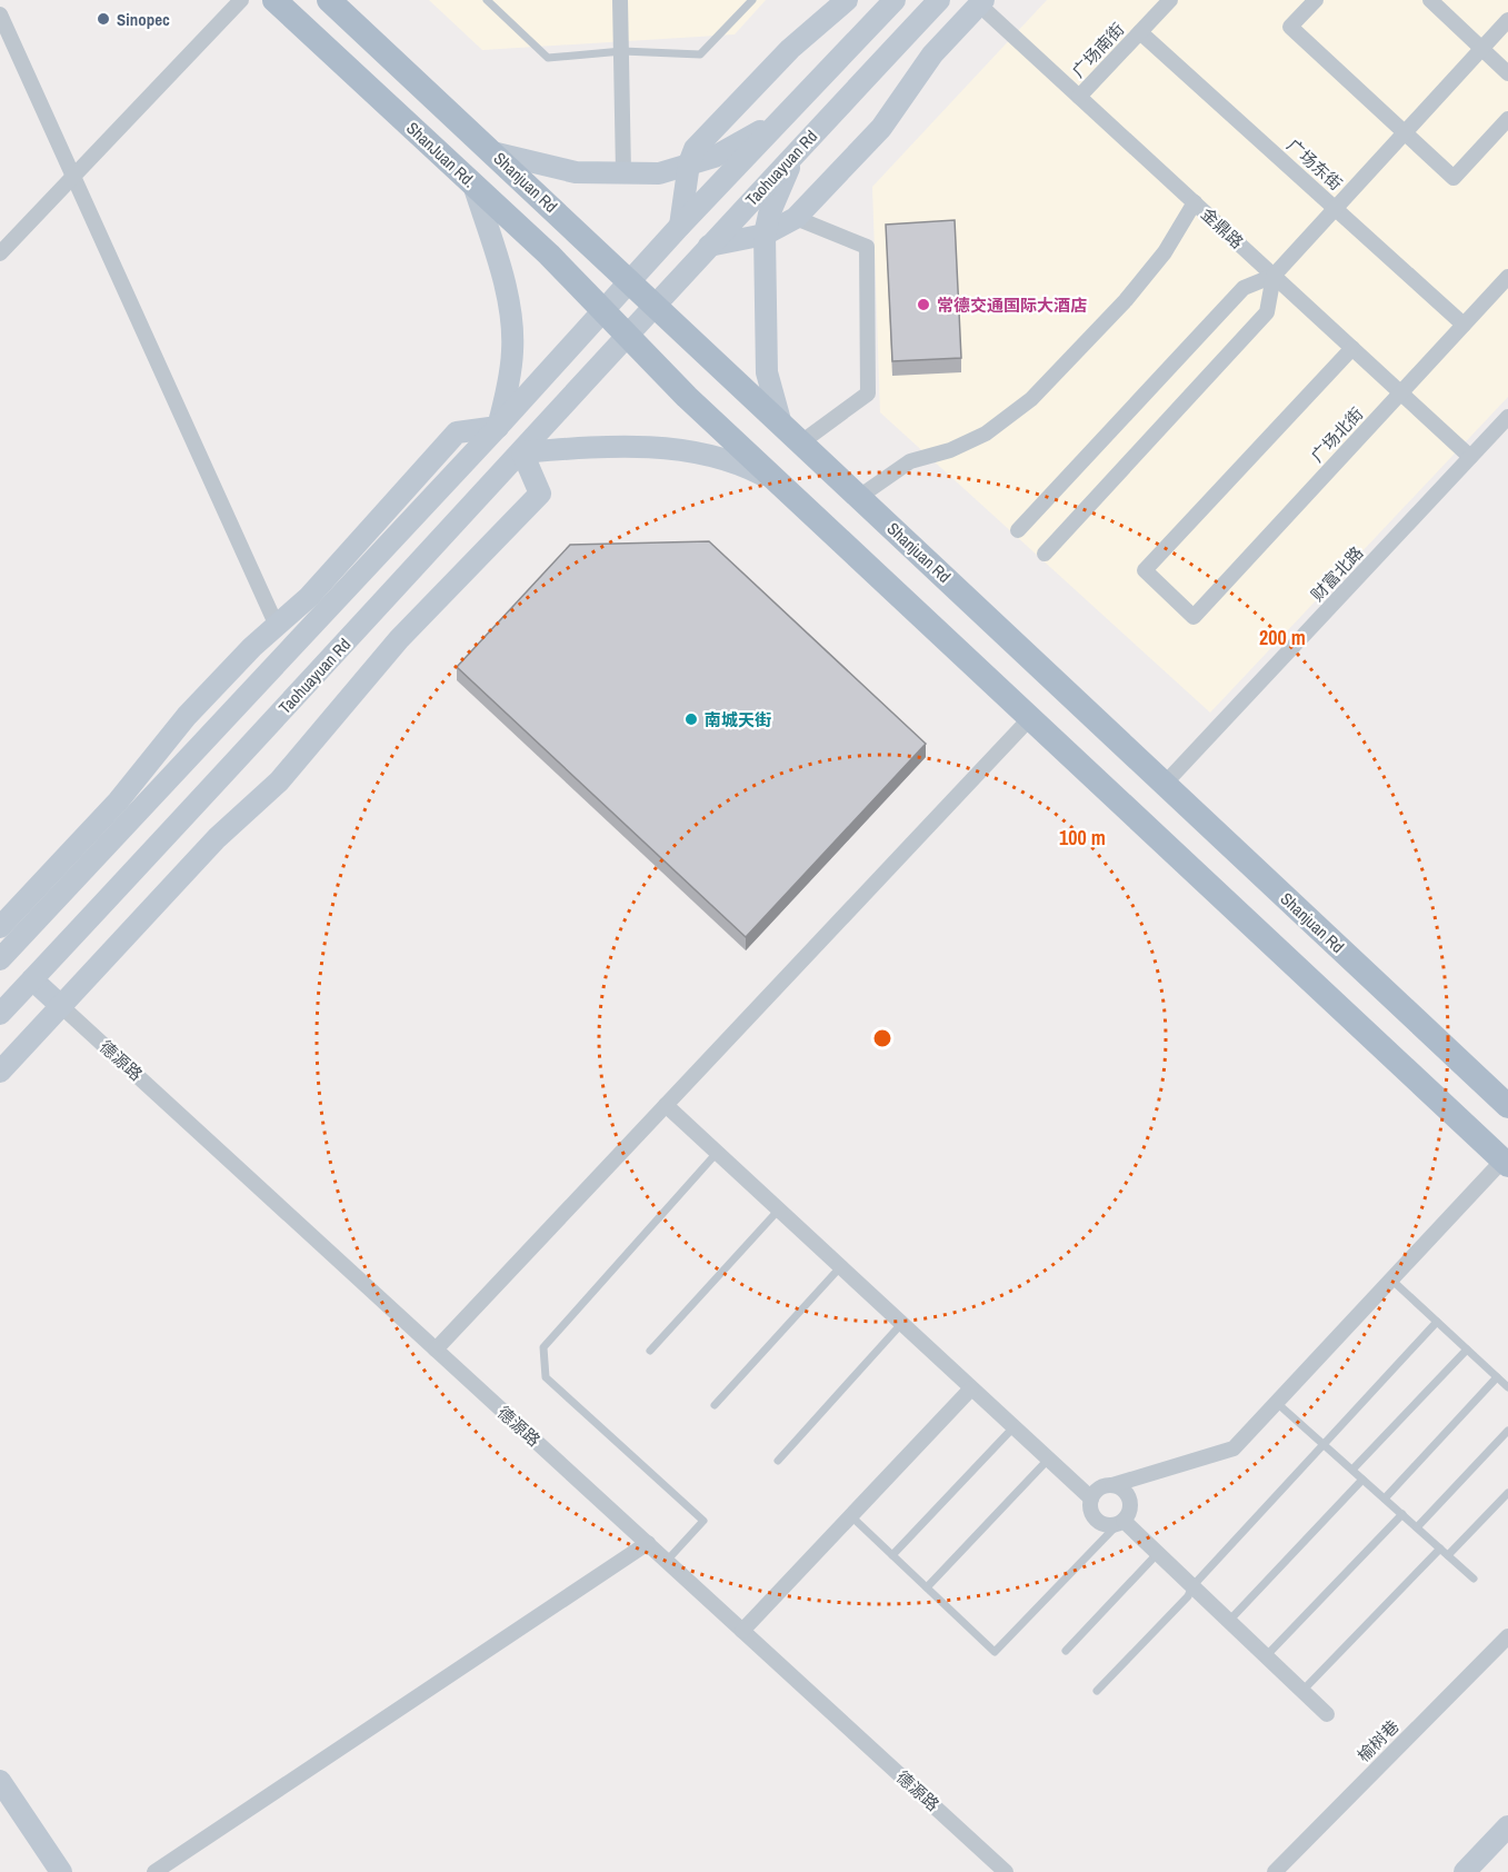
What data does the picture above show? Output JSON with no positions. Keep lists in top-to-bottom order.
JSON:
{
  "streets": {
    "main road": [
      "ShanJuan Rd.",
      "Taohuayuan Rd",
      "Shanjuan Rd",
      "德源路"
    ],
    "street": [
      "广场南街",
      "广场东街",
      "金鼎路",
      "广场北街",
      "财富北路",
      "榆树巷"
    ]
  },
  "crossings": [
    ["广场南街", "广场东街"],
    ["广场南街", "金鼎路"],
    ["ShanJuan Rd.", "Taohuayuan Rd"],
    ["广场东街", "广场北街"],
    ["Taohuayuan Rd", "Shanjuan Rd"],
    ["Taohuayuan Rd", "德源路"],
    ["Shanjuan Rd", "财富北路"],
    ["金鼎路", "广场北街"],
    ["金鼎路", "财富北路"]
  ],
  "places": ["Sinopec", "常德交通国际大酒店", "南城天街"],
  "rings": ["200 m", "100 m"]
}
